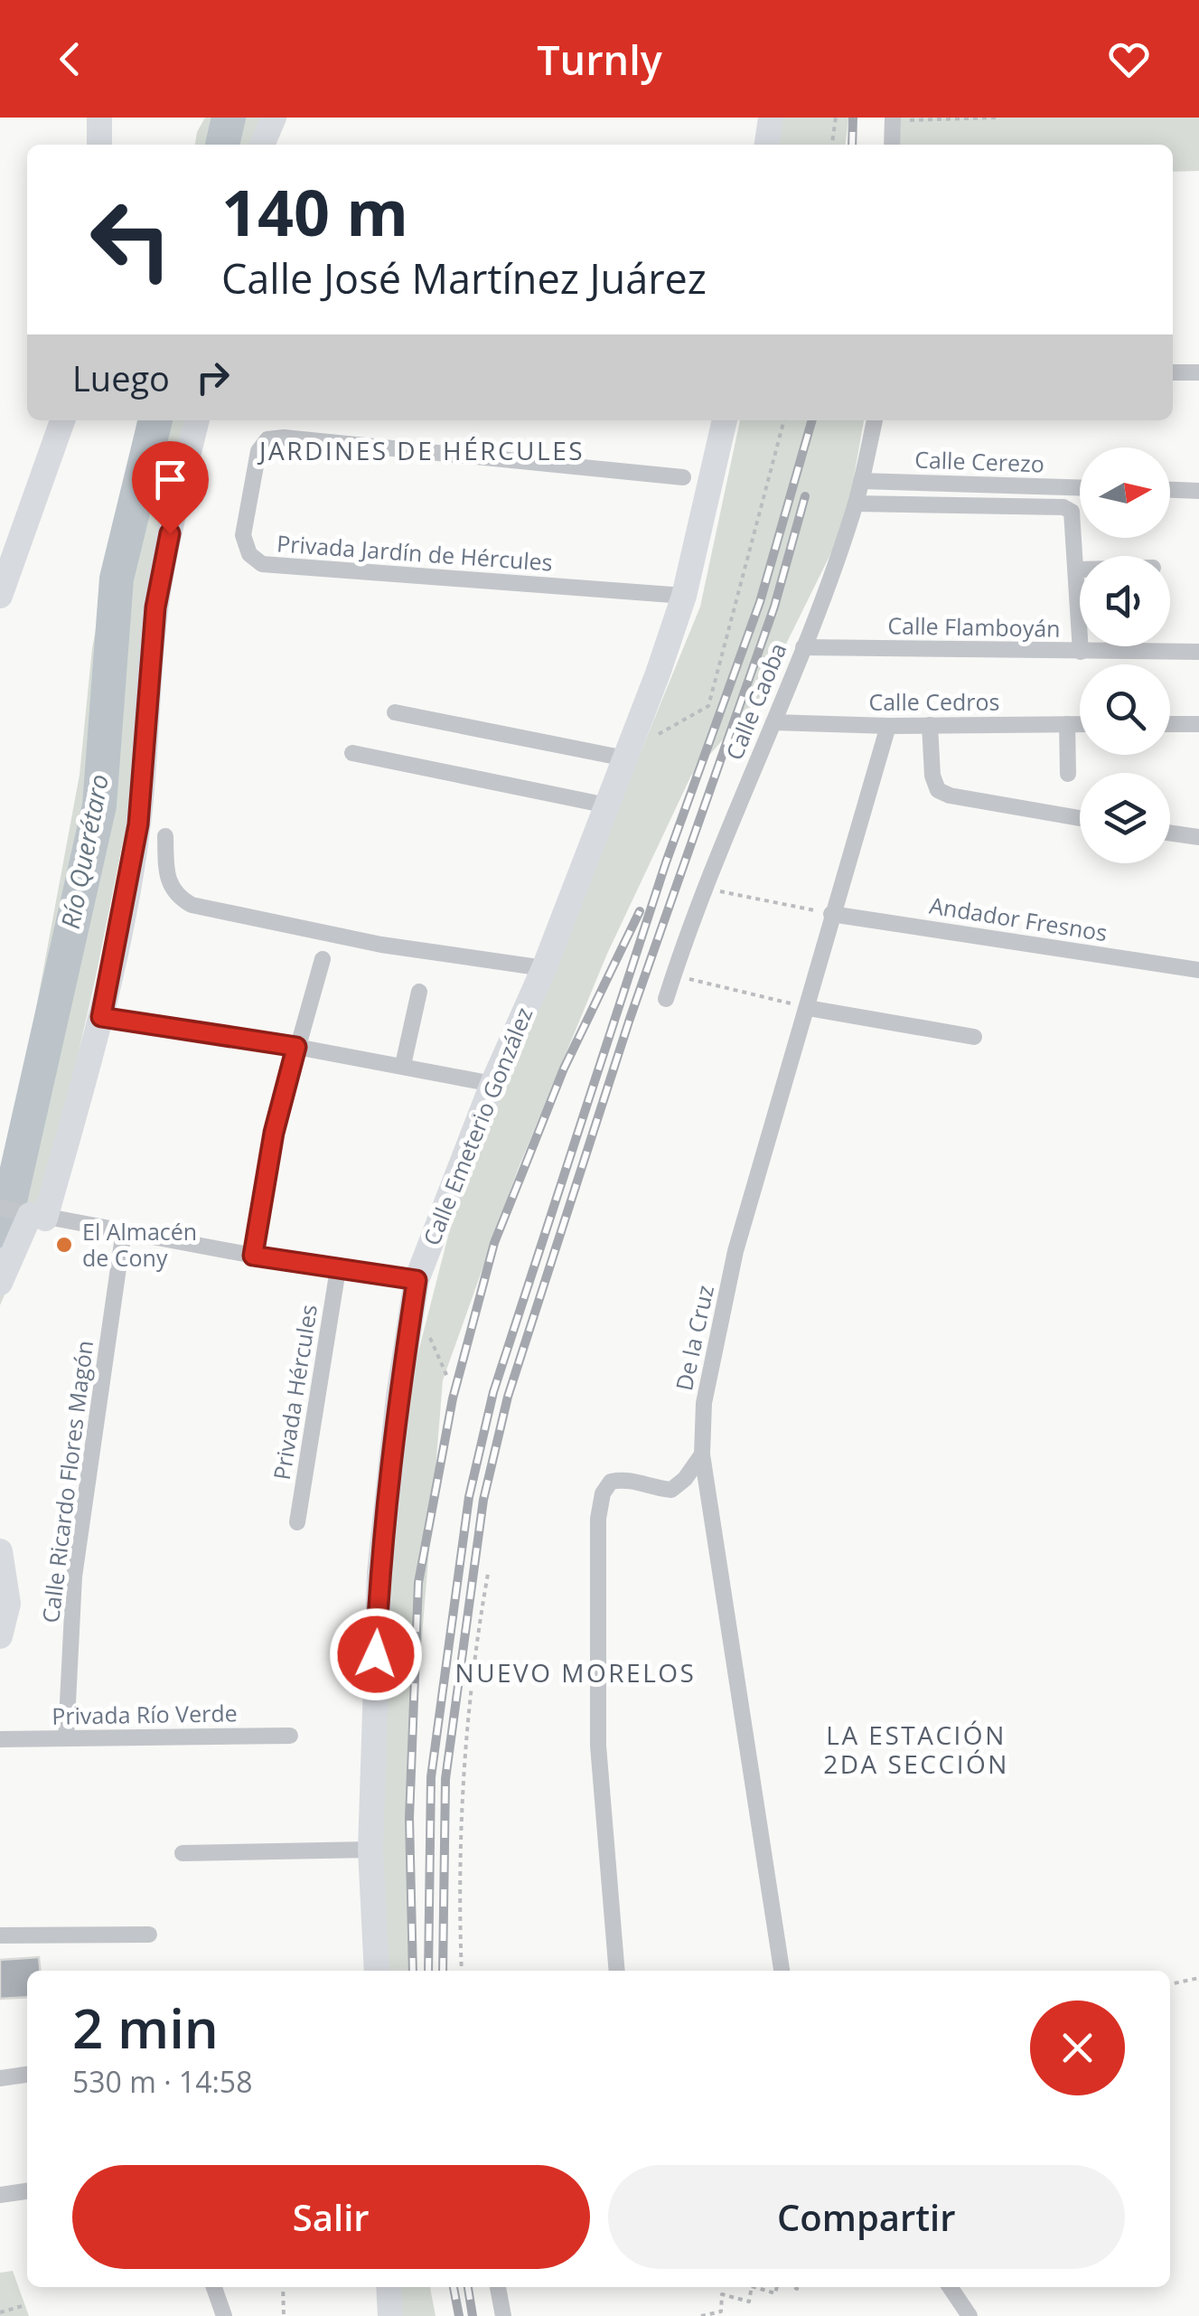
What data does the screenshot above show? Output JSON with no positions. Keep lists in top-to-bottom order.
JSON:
{
  "streets": {
    "street": [
      "Calle Cerezo",
      "Privada Jardín de Hércules",
      "Calle Flamboyán",
      "Calle Caoba",
      "Calle Cedros",
      "Andador Fresnos",
      "Calle Emeterio González",
      "De la Cruz",
      "Privada Hércules",
      "Calle Ricardo Flores Magón",
      "Privada Río Verde"
    ]
  },
  "crossings": [
    ["Calle Cerezo", "Calle Caoba"],
    ["Privada Jardín de Hércules", "Calle Emeterio González"],
    ["Calle Flamboyán", "Calle Caoba"],
    ["Calle Caoba", "Calle Cedros"],
    ["Calle Cedros", "De la Cruz"],
    ["Andador Fresnos", "De la Cruz"],
    ["Calle Ricardo Flores Magón", "Privada Río Verde"]
  ],
  "districts": ["JARDINES DE HÉRCULES", "NUEVO MORELOS", "LA ESTACIÓN 2DA SECCIÓN"],
  "water": ["Río Querétaro"],
  "places": ["El Almacén de Cony"],
  "north": "right",
  "page": {
    "header": "Turnly",
    "turn": ["140 m", "Calle José Martínez Juárez"],
    "then": "Luego",
    "heading": ["2 min", "530 m · 14:58"],
    "buttons": ["Salir", "Compartir"]
  }
}
